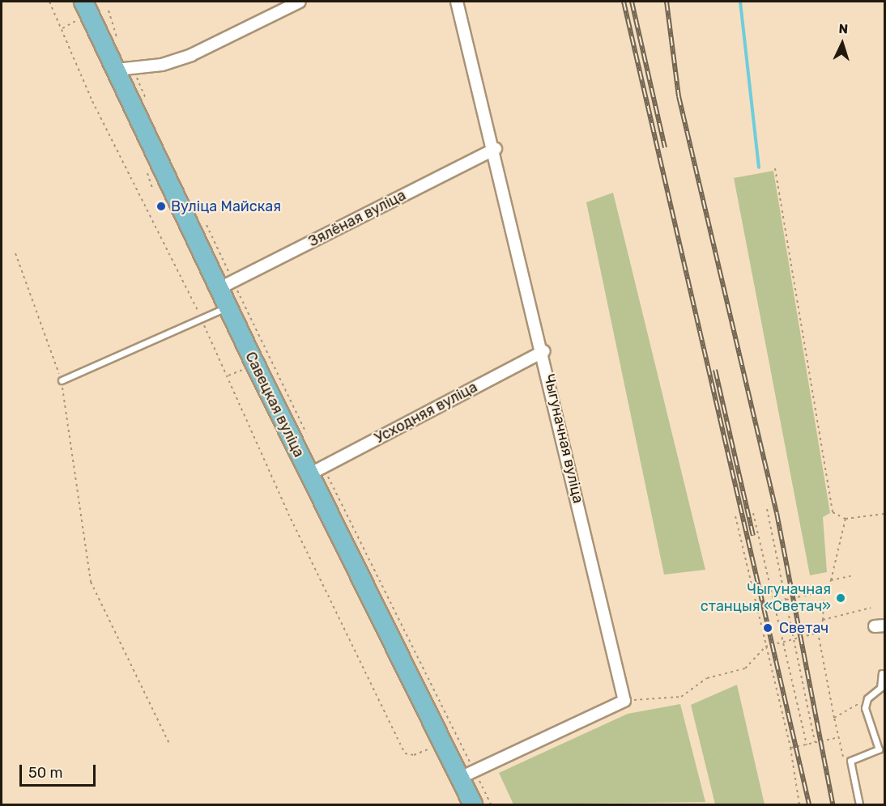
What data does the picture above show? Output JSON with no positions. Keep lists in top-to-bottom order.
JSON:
{
  "streets": {
    "main road": ["Савецкая вуліца"],
    "street": ["Зялёная вуліца", "Усходняя вуліца", "Чыгуначная вуліца"]
  },
  "crossings": [
    ["Зялёная вуліца", "Савецкая вуліца"],
    ["Зялёная вуліца", "Чыгуначная вуліца"],
    ["Савецкая вуліца", "Усходняя вуліца"],
    ["Усходняя вуліца", "Чыгуначная вуліца"]
  ],
  "places": ["Вуліца Майская", "Чыгуначная станцыя «Светач»", "Светач"],
  "scale_bar": "50 m",
  "north": "top"
}
